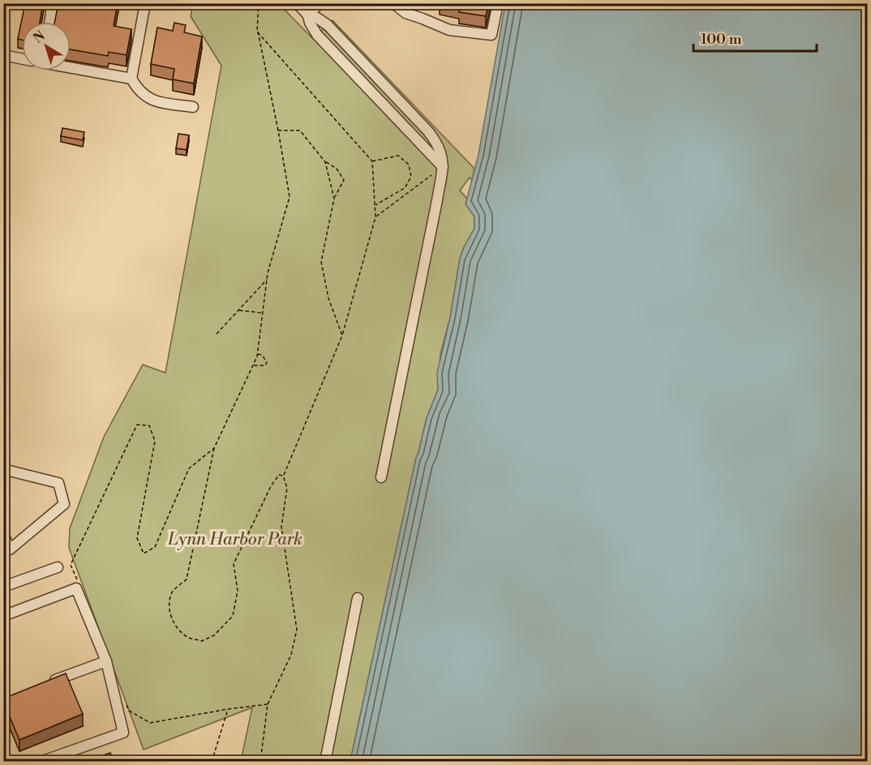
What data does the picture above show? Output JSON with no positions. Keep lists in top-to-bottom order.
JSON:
{
  "parks": ["Lynn Harbor Park"],
  "scale_bar": "100 m",
  "north": "top left"
}
